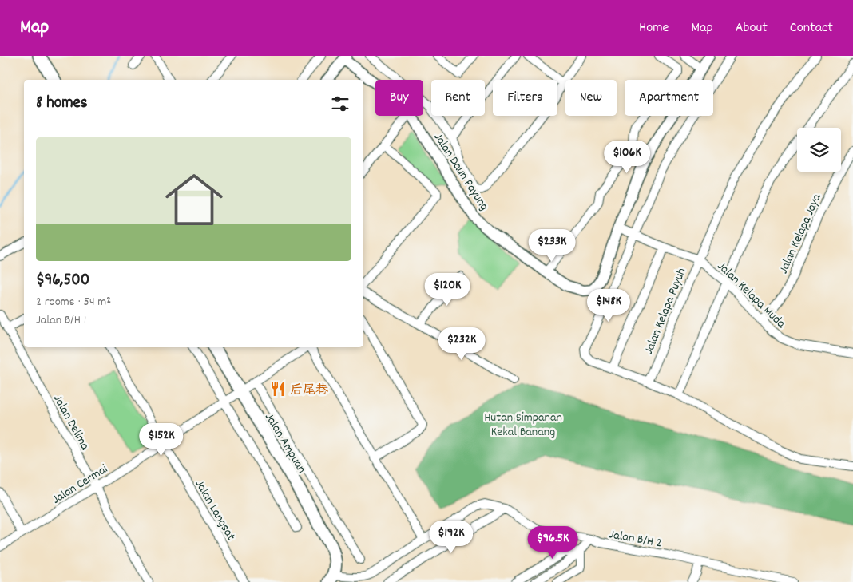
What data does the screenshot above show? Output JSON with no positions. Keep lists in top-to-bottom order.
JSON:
{
  "streets": {
    "main road": ["Jalan Ampuan"],
    "street": [
      "Jalan Daun Payung",
      "Jalan Kelapa Jaya",
      "Jalan Kelapa Muda",
      "Jalan Kelapa Puyuh",
      "Jalan Delima",
      "Jalan Cermai",
      "Jalan Langsat",
      "Jalan B/H 2"
    ]
  },
  "crossings": [
    ["Jalan Daun Payung", "Jalan Kelapa Muda"],
    ["Jalan Kelapa Jaya", "Jalan Kelapa Muda"],
    ["Jalan Kelapa Muda", "Jalan Kelapa Puyuh"],
    ["Jalan Delima", "Jalan Cermai"],
    ["Jalan Ampuan", "Jalan Cermai"],
    ["Jalan Ampuan", "Jalan B/H 2"],
    ["Jalan Cermai", "Jalan Langsat"]
  ],
  "parks": ["Hutan Simpanan Kekal Banang"],
  "places": {
    "restaurant": ["后尾巷"]
  },
  "page": {
    "header": "Map",
    "nav": [
      "Home",
      "Map",
      "About",
      "Contact"
    ],
    "chip": [
      "Buy",
      "Rent",
      "Filters",
      "New",
      "Apartment"
    ],
    "heading": "8 homes",
    "list": [
      {
        "name": "$96,500",
        "note": "2 rooms · 54 m² · Jalan B/H 1"
      }
    ],
    "price": [
      "$106K",
      "$233K",
      "$120K",
      "$148K",
      "$232K",
      "$152K",
      "$192K",
      "$96.5K"
    ]
  }
}
